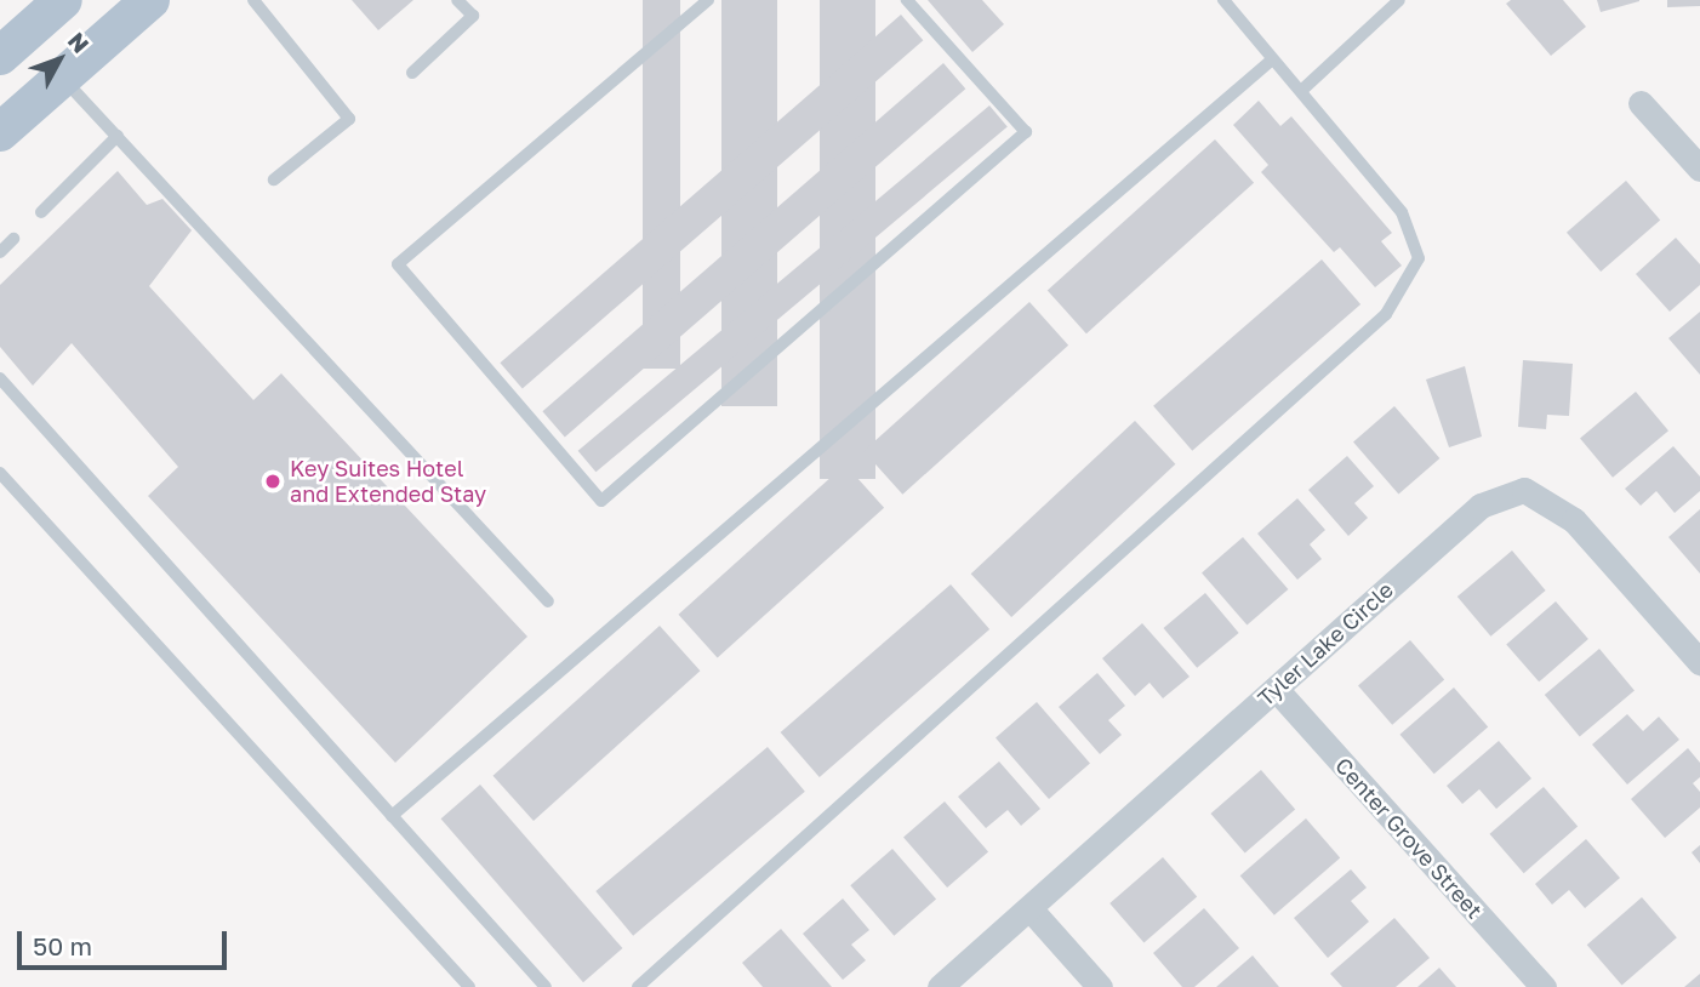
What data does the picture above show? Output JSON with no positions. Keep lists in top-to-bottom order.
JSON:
{
  "streets": {
    "street": ["Tyler Lake Circle", "Center Grove Street"]
  },
  "crossings": [
    ["Tyler Lake Circle", "Center Grove Street"]
  ],
  "places": ["Key Suites Hotel and Extended Stay"],
  "scale_bar": "50 m",
  "north": "top right"
}
